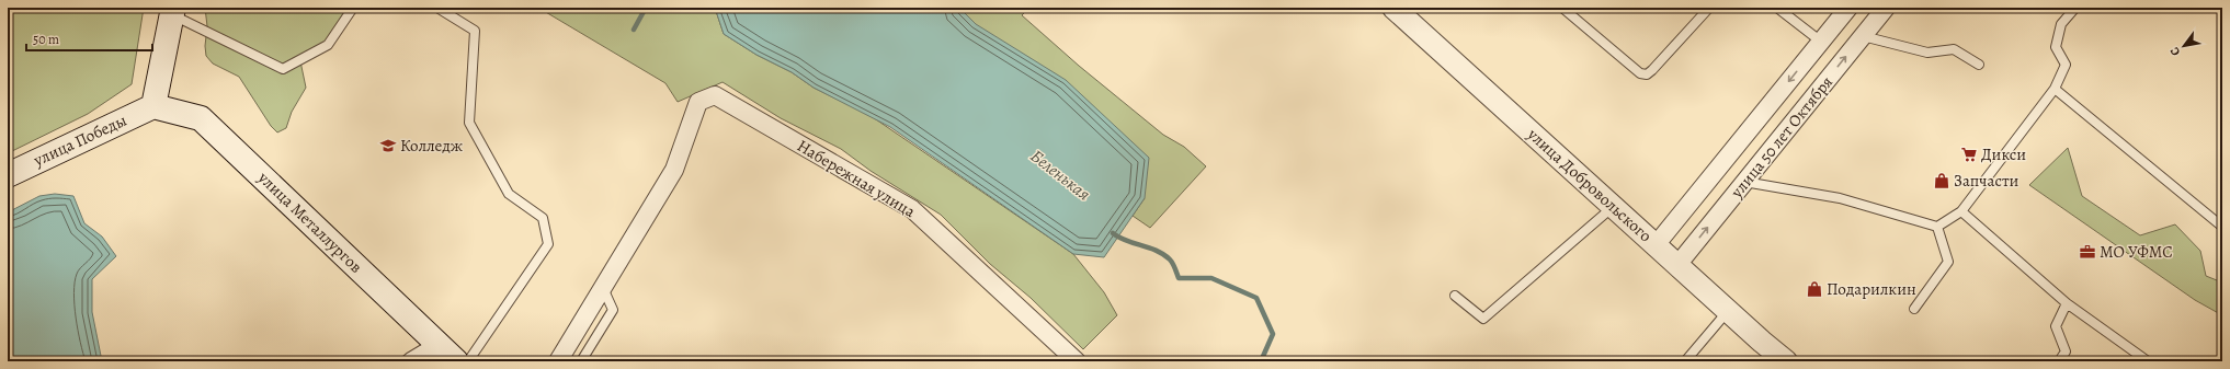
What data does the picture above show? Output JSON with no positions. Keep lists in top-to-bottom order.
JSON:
{
  "streets": {
    "main road": ["улица Победы", "улица Металлургов"],
    "street": ["улица 50 лет Октября", "Набережная улица", "улица Добровольского"]
  },
  "crossings": [
    ["улица 50 лет Октября", "улица Добровольского"],
    ["улица Победы", "улица Металлургов"]
  ],
  "water": ["Беленькая"],
  "places": {
    "school or university": ["Колледж"],
    "supermarket": ["Дикси"],
    "shop": ["Запчасти", "Подарилкин"],
    "office": ["МО УФМС"]
  },
  "scale_bar": "50 m",
  "north": "bottom left"
}
